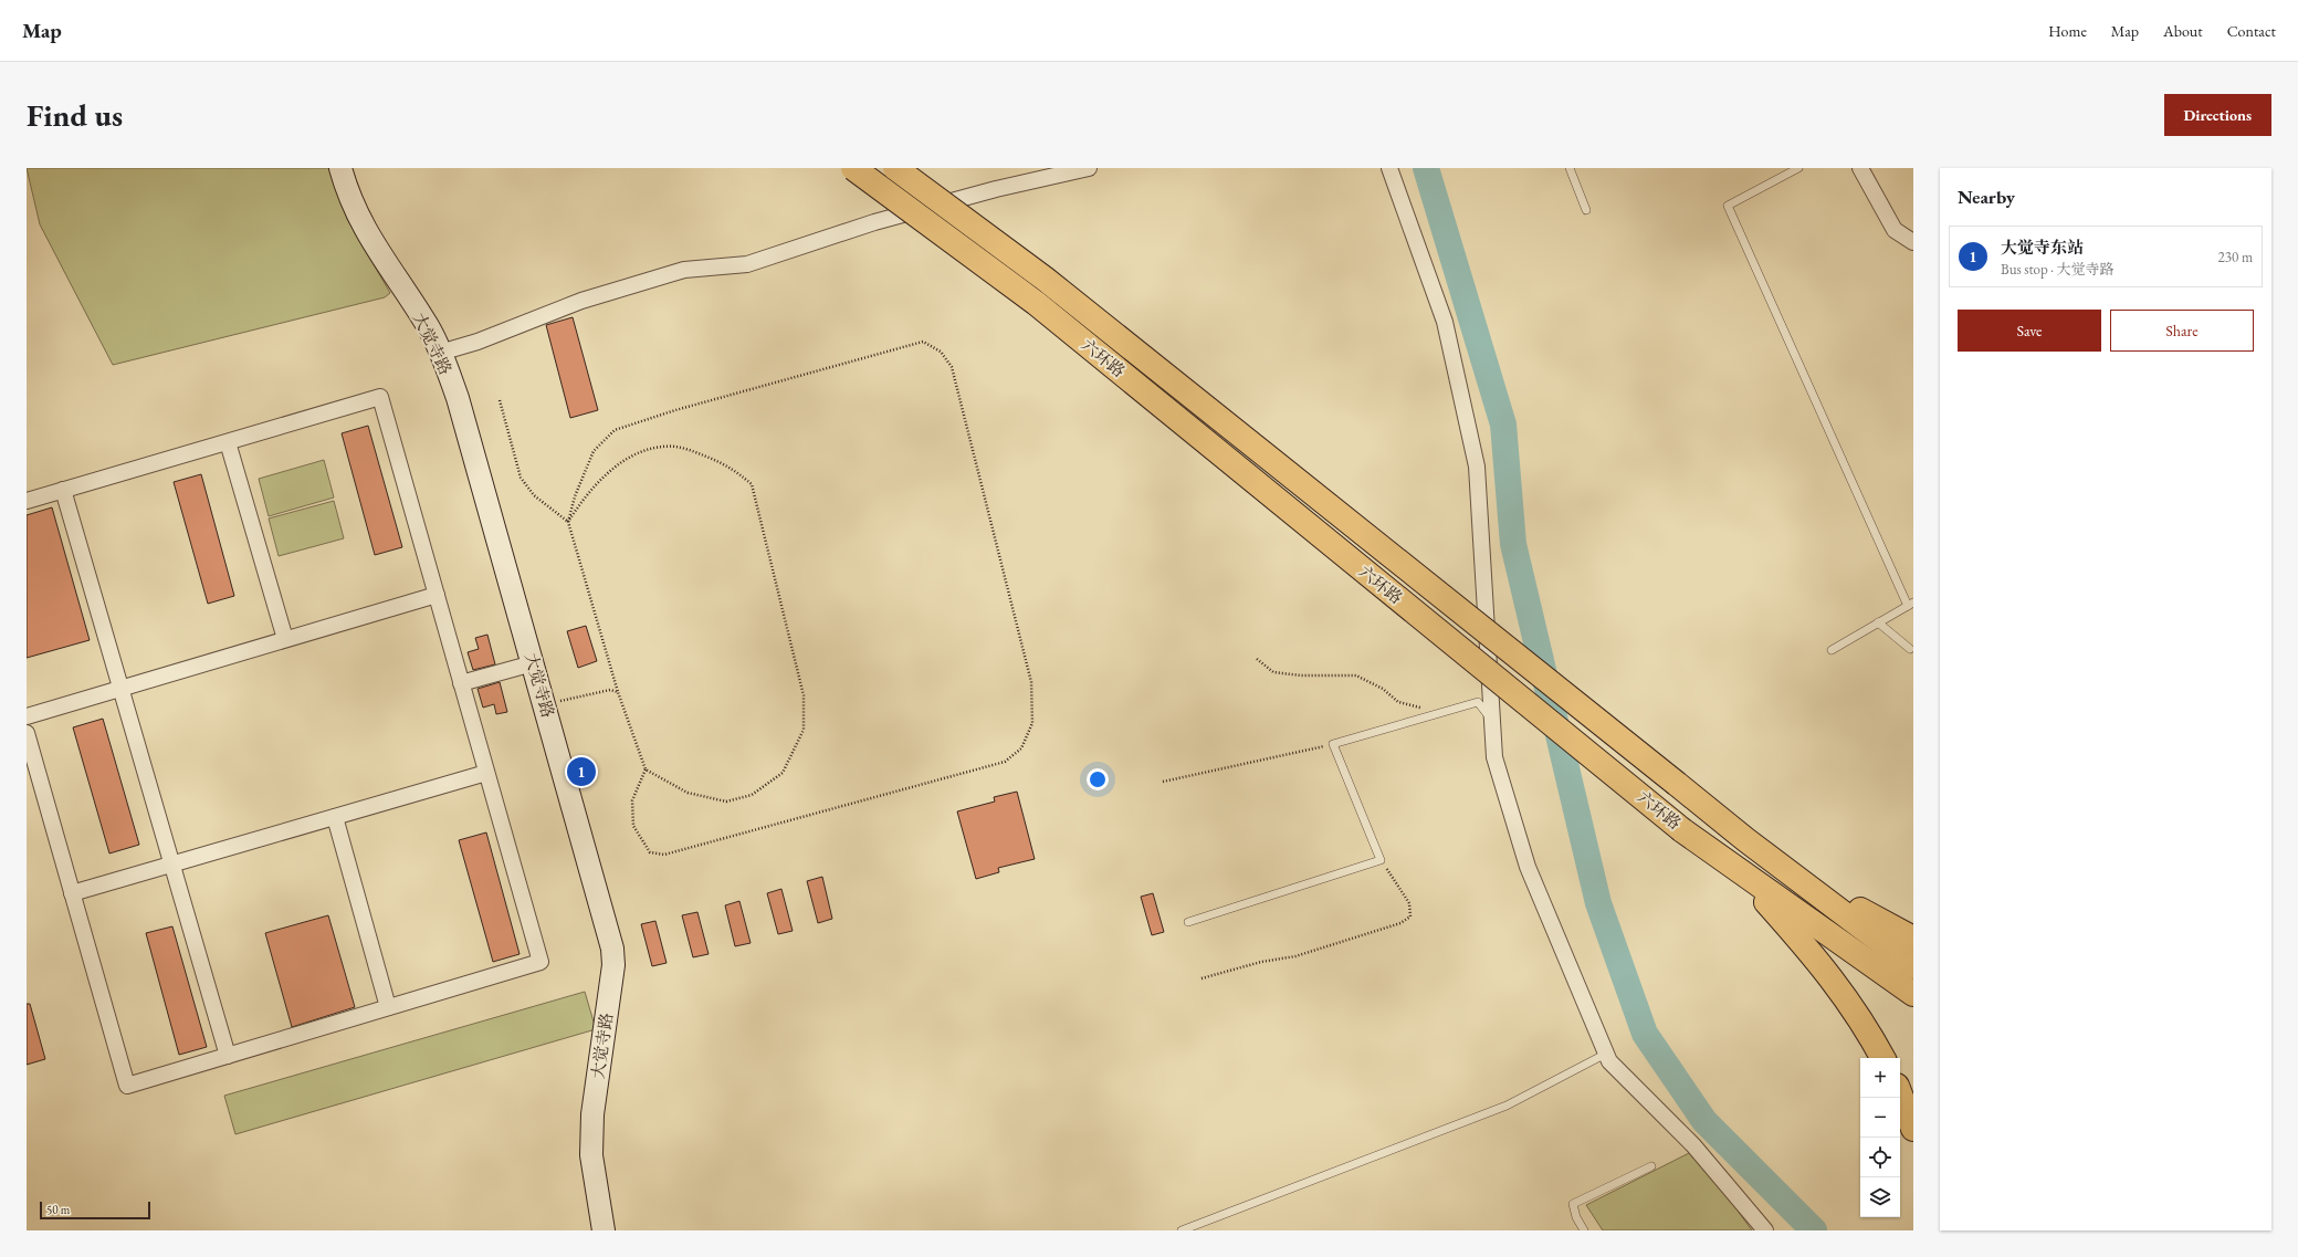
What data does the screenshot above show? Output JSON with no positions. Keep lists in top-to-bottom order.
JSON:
{
  "streets": {
    "highway": ["六环路"],
    "main road": ["大觉寺路"]
  },
  "scale_bar": "50 m",
  "page": {
    "header": "Map",
    "nav": [
      "Home",
      "Map",
      "About",
      "Contact"
    ],
    "buttons": [
      "Directions",
      ["Save", "Share"]
    ],
    "title": "Find us",
    "heading": "Nearby",
    "list": [
      {
        "mark": "1",
        "name": "大觉寺东站",
        "note": "Bus stop · 大觉寺路",
        "value": "230 m"
      }
    ],
    "pins": "1",
    "map_buttons": ["+", "−"],
    "scale": "50 m"
  }
}
